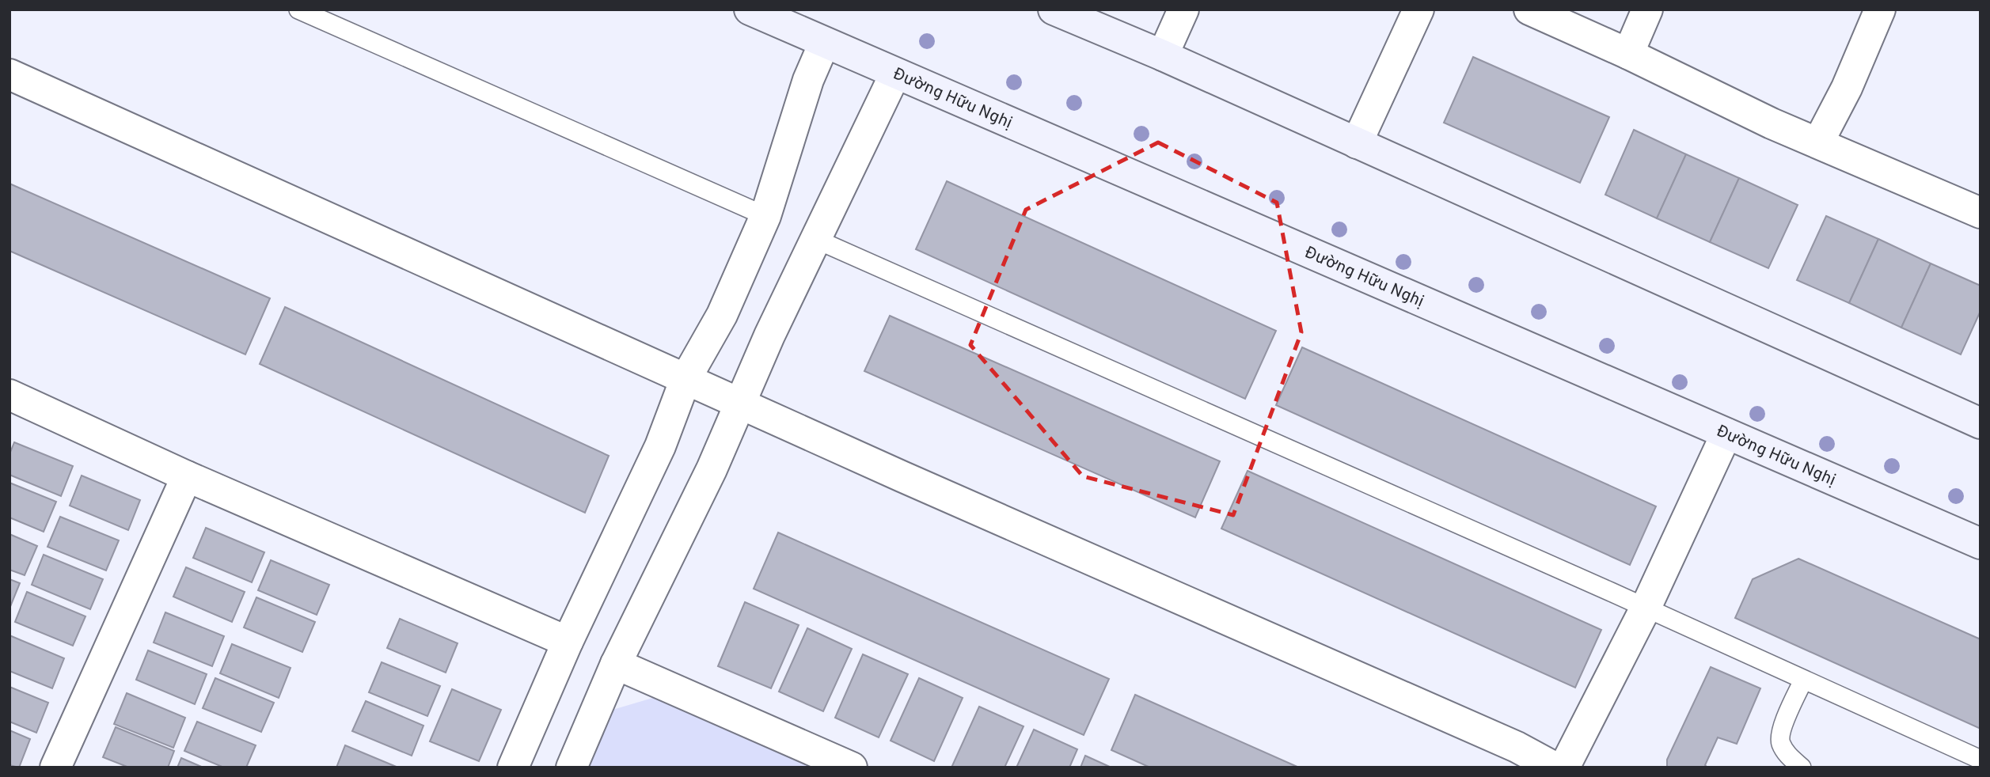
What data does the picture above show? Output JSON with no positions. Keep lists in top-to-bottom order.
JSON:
{
  "streets": {
    "main road": ["Đường Hữu Nghị"]
  }
}
